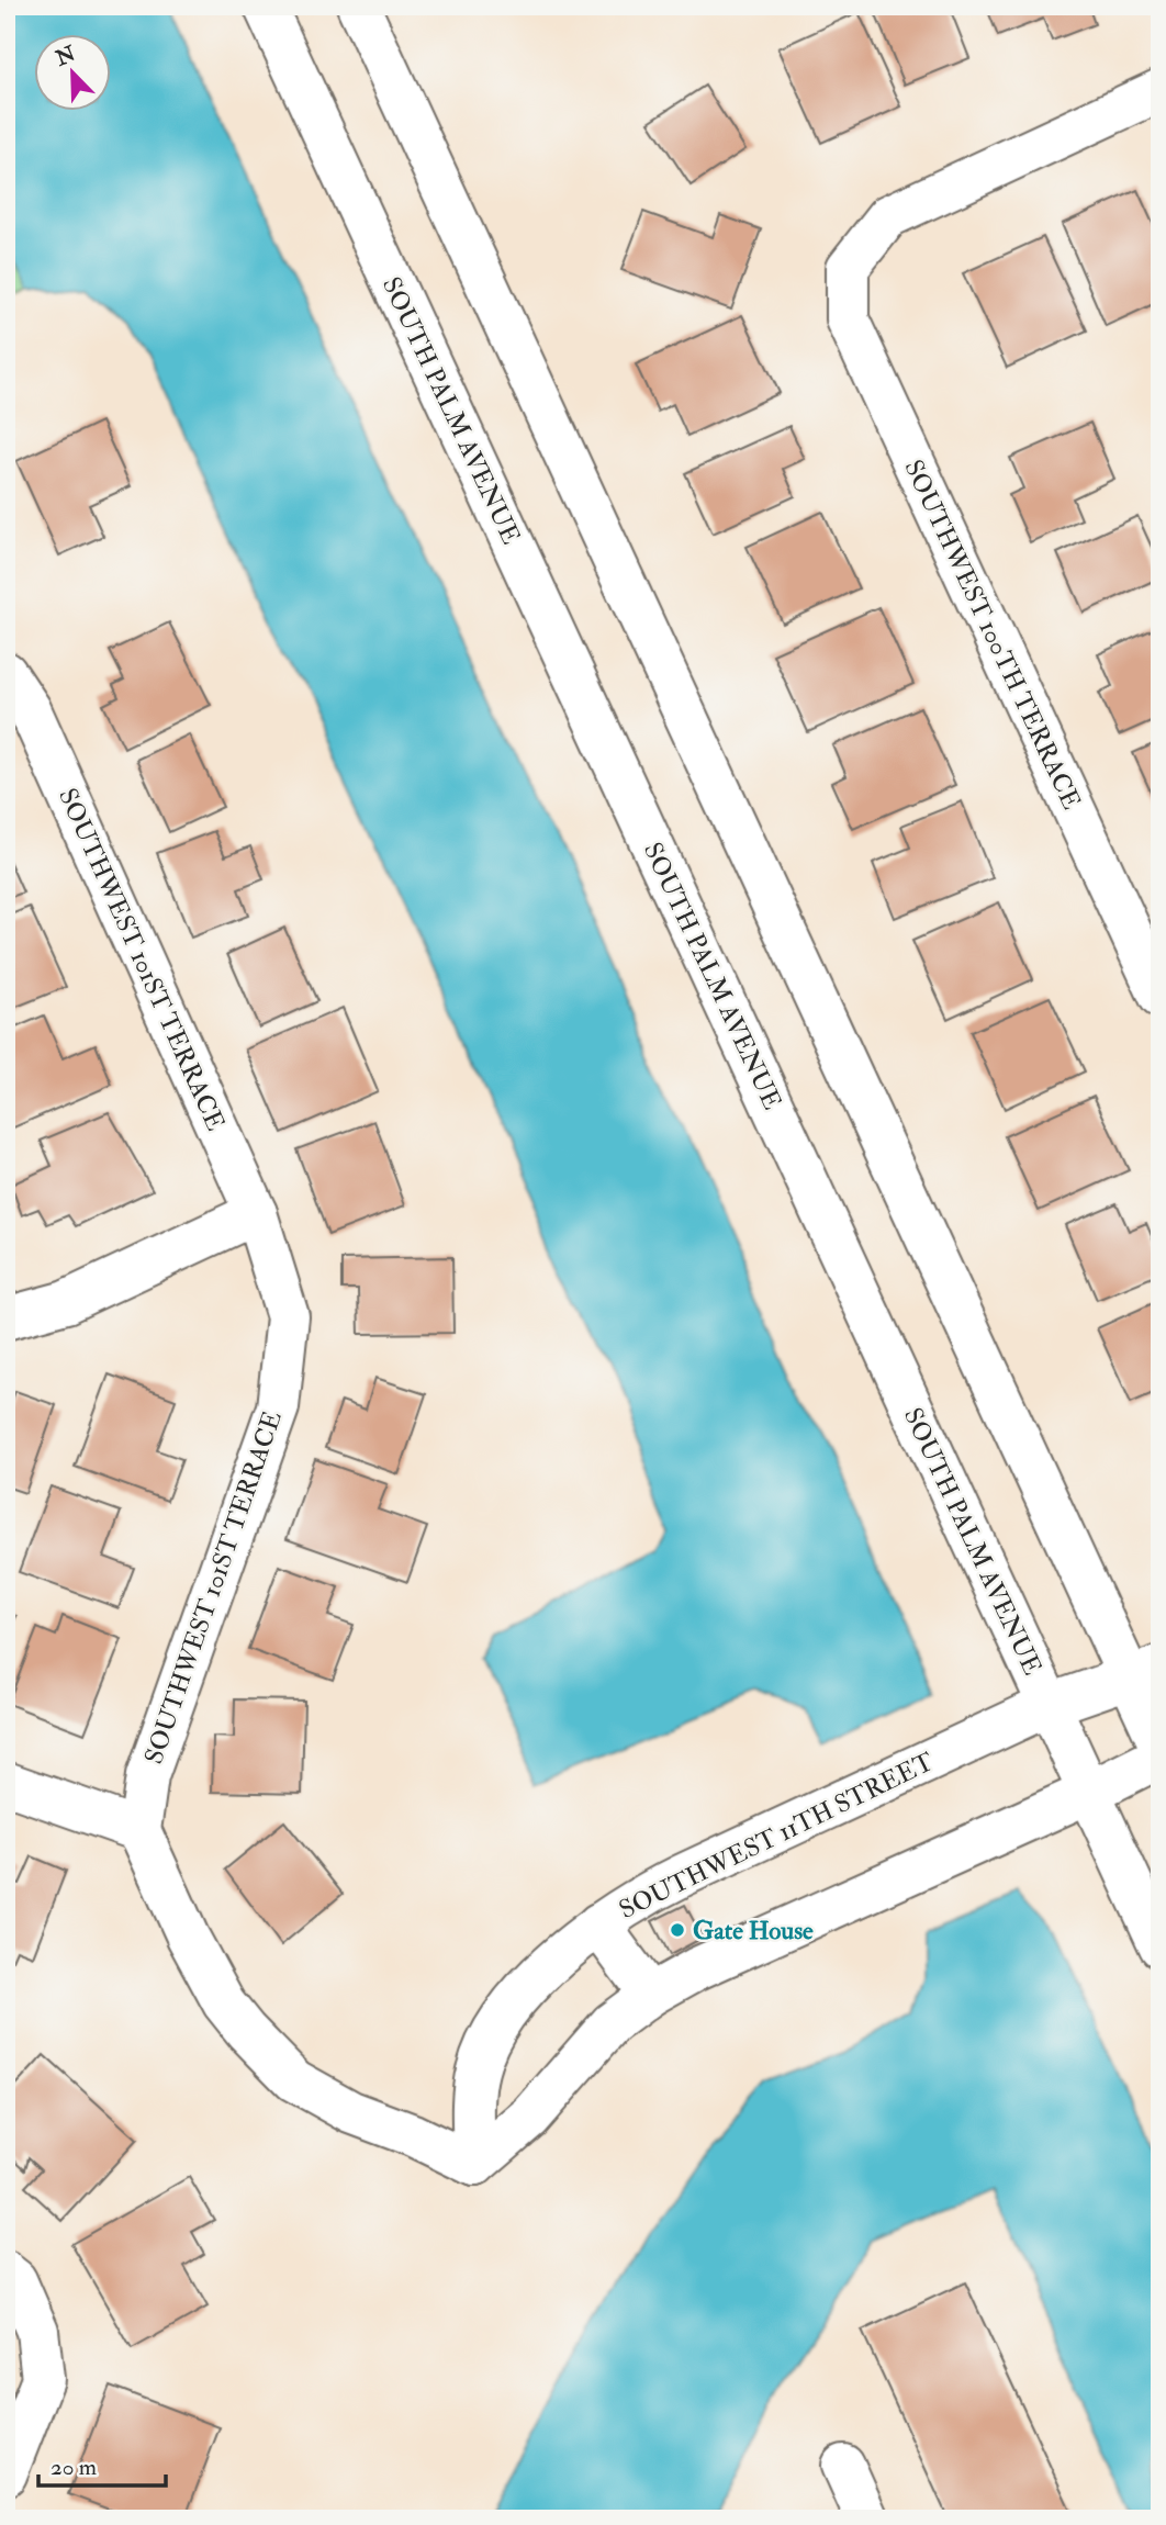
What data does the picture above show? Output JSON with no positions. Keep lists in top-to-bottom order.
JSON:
{
  "streets": {
    "street": [
      "SOUTH PALM AVENUE",
      "SOUTHWEST 100TH TERRACE",
      "SOUTHWEST 101ST TERRACE",
      "SOUTHWEST 11TH STREET"
    ]
  },
  "crossings": [
    ["SOUTH PALM AVENUE", "SOUTHWEST 11TH STREET"]
  ],
  "places": ["Gate House"],
  "scale_bar": "20 m",
  "north": "top left"
}
